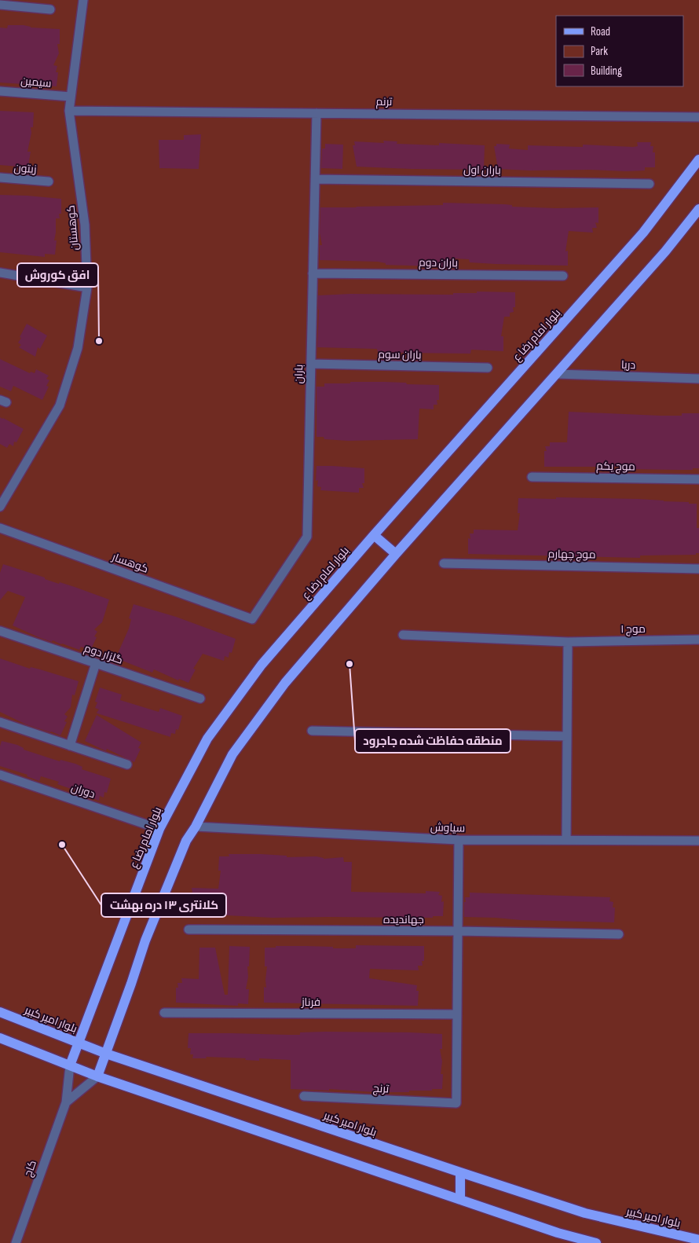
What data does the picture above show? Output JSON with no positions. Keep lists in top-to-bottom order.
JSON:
{
  "streets": {
    "main road": ["بلوار امام رضا ع", "بلوار امیر کبیر"],
    "street": [
      "سیمین",
      "ترنم",
      "زیتون",
      "باران اول",
      "کوهستان",
      "باران دوم",
      "باران سوم",
      "دریا",
      "باران",
      "موج یکم",
      "موج چهارم",
      "کوهسار",
      "موج ۱",
      "گلزار دوم",
      "دوران",
      "سیاوش",
      "جهاندیده",
      "فرناز",
      "ترنج",
      "کاج"
    ]
  },
  "crossings": [
    ["سیمین", "کوهستان"],
    ["ترنم", "کوهستان"],
    ["ترنم", "باران"],
    ["باران اول", "باران"],
    ["باران دوم", "باران"],
    ["بلوار امام رضا ع", "دوران"],
    ["بلوار امام رضا ع", "بلوار امیر کبیر"],
    ["بلوار امام رضا ع", "کاج"],
    ["باران سوم", "باران"],
    ["باران", "کوهسار"],
    ["فرناز", "ترنج"]
  ],
  "places": ["افق کوروش", "منطقه حفاظت شده جاجرود", "کلانتری ۱۳ دره بهشت"],
  "legend": ["Road", "Park", "Building"]
}
